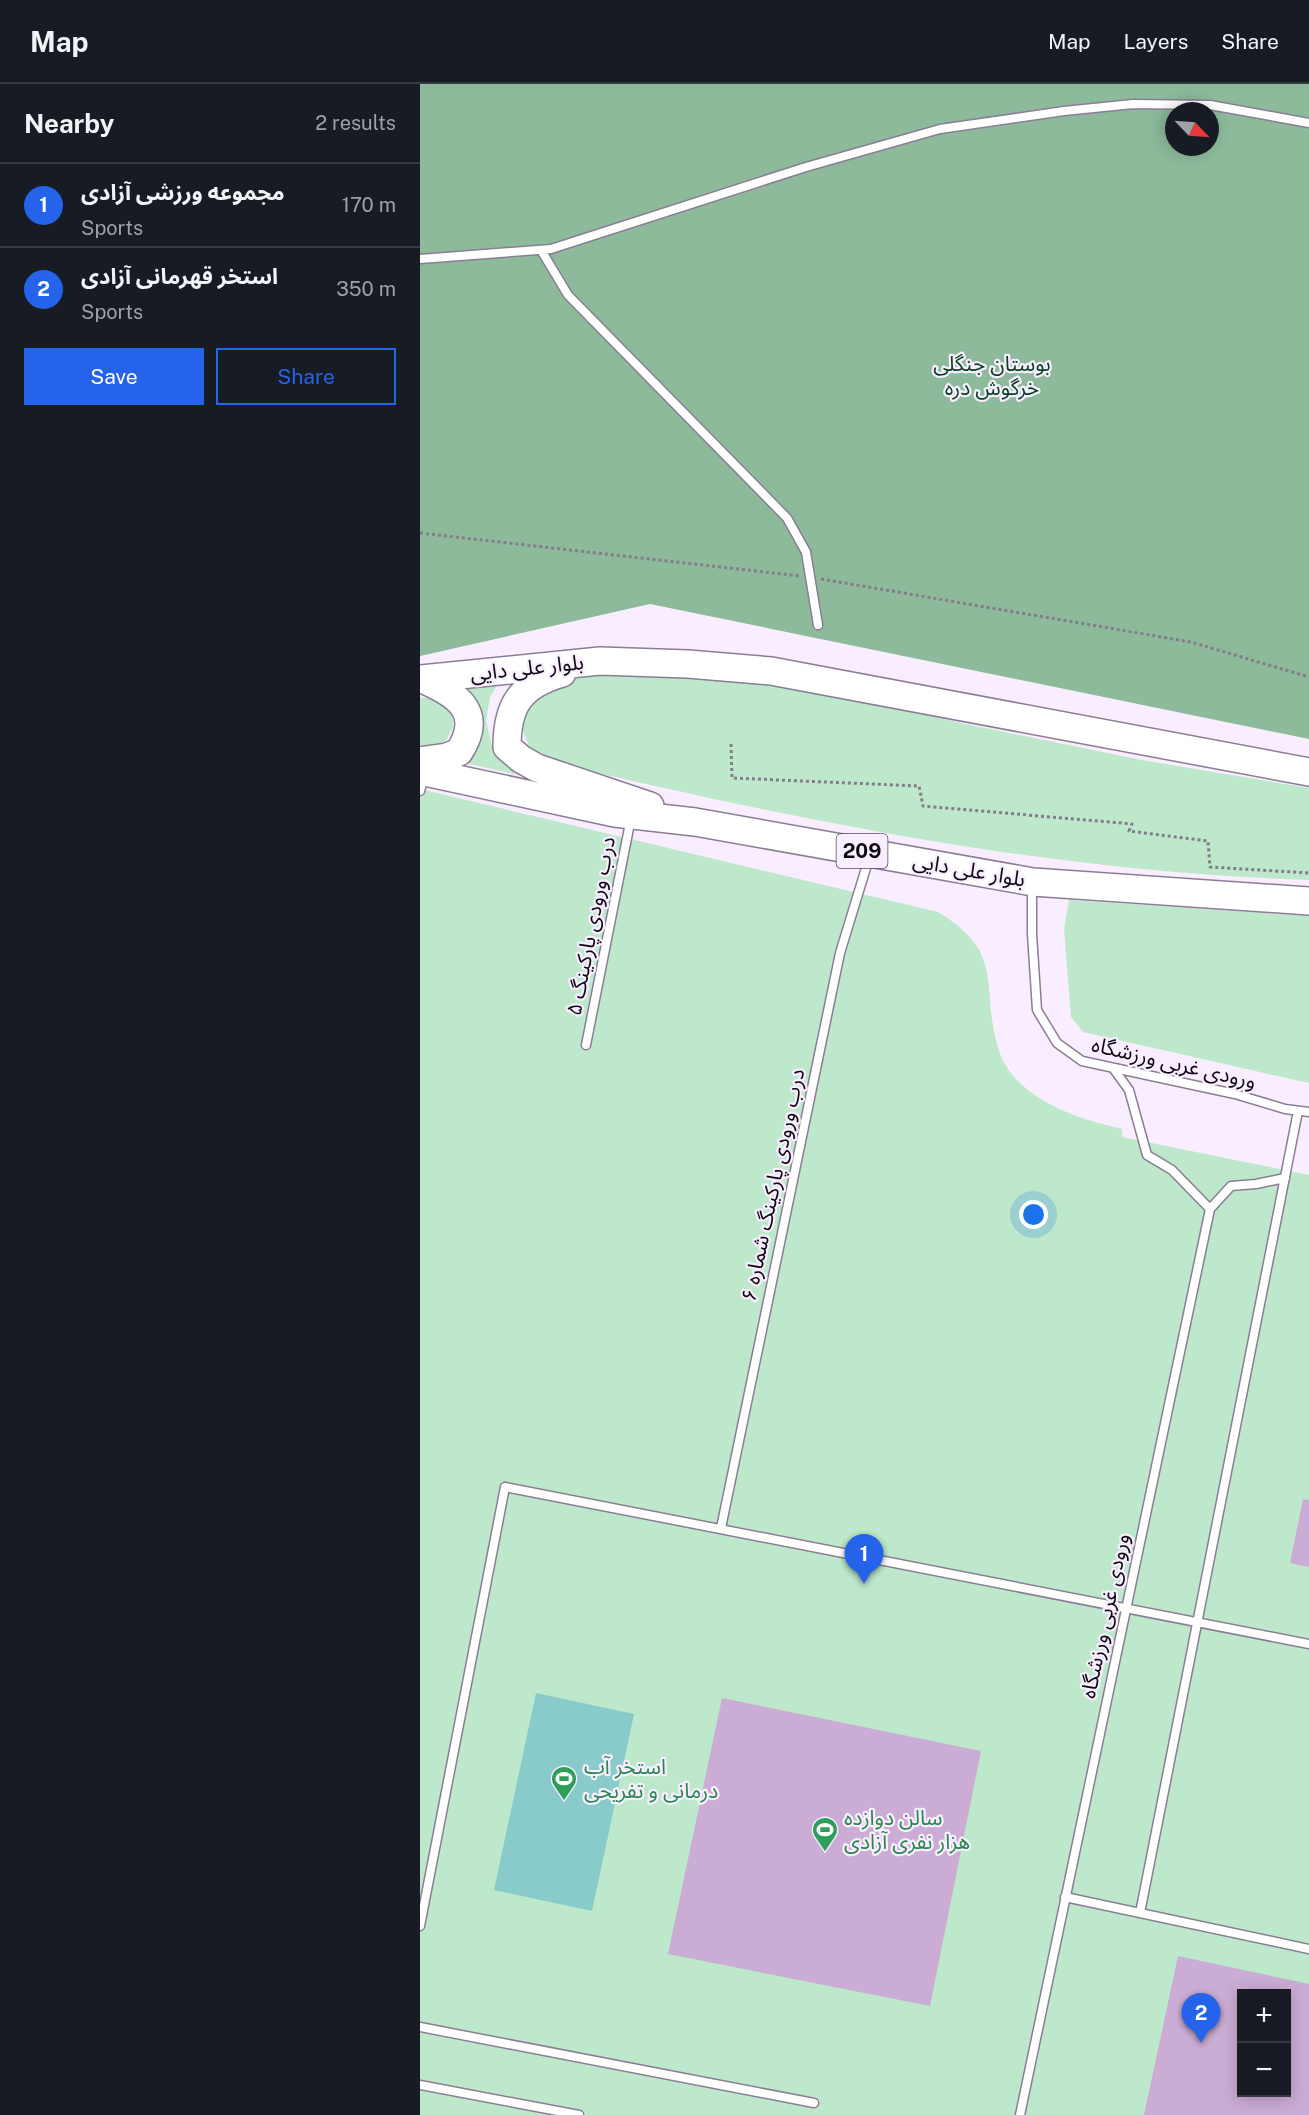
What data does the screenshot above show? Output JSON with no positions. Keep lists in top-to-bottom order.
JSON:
{
  "streets": {
    "main road": ["بلوار علی دایی", "209"],
    "lane": ["درب ورودی پارکینگ ۵", "ورودی غربی ورزشگاه", "درب ورودی پارکینگ شماره ۶"]
  },
  "crossings": [
    ["بلوار علی دایی", "درب ورودی پارکینگ ۵"],
    ["بلوار علی دایی", "ورودی غربی ورزشگاه"],
    ["بلوار علی دایی", "درب ورودی پارکینگ شماره ۶"]
  ],
  "parks": ["بوستان جنگلی خرگوش دره"],
  "places": {
    "sports": ["استخر آب درمانی و تفریحی", "سالن دوازده هزار نفری آزادی"]
  },
  "north": "bottom right",
  "page": {
    "header": "Map",
    "nav": ["Map", "Layers", "Share"],
    "heading": ["Nearby", "2 results"],
    "list": [
      {
        "mark": "1",
        "name": "مجموعه ورزشی آزادی",
        "note": "Sports",
        "value": "170 m"
      },
      {
        "mark": "2",
        "name": "استخر قهرمانی آزادی",
        "note": "Sports",
        "value": "350 m"
      }
    ],
    "buttons": ["Save", "Share"],
    "pins": ["1", "2"],
    "map_buttons": ["+", "−"]
  }
}
